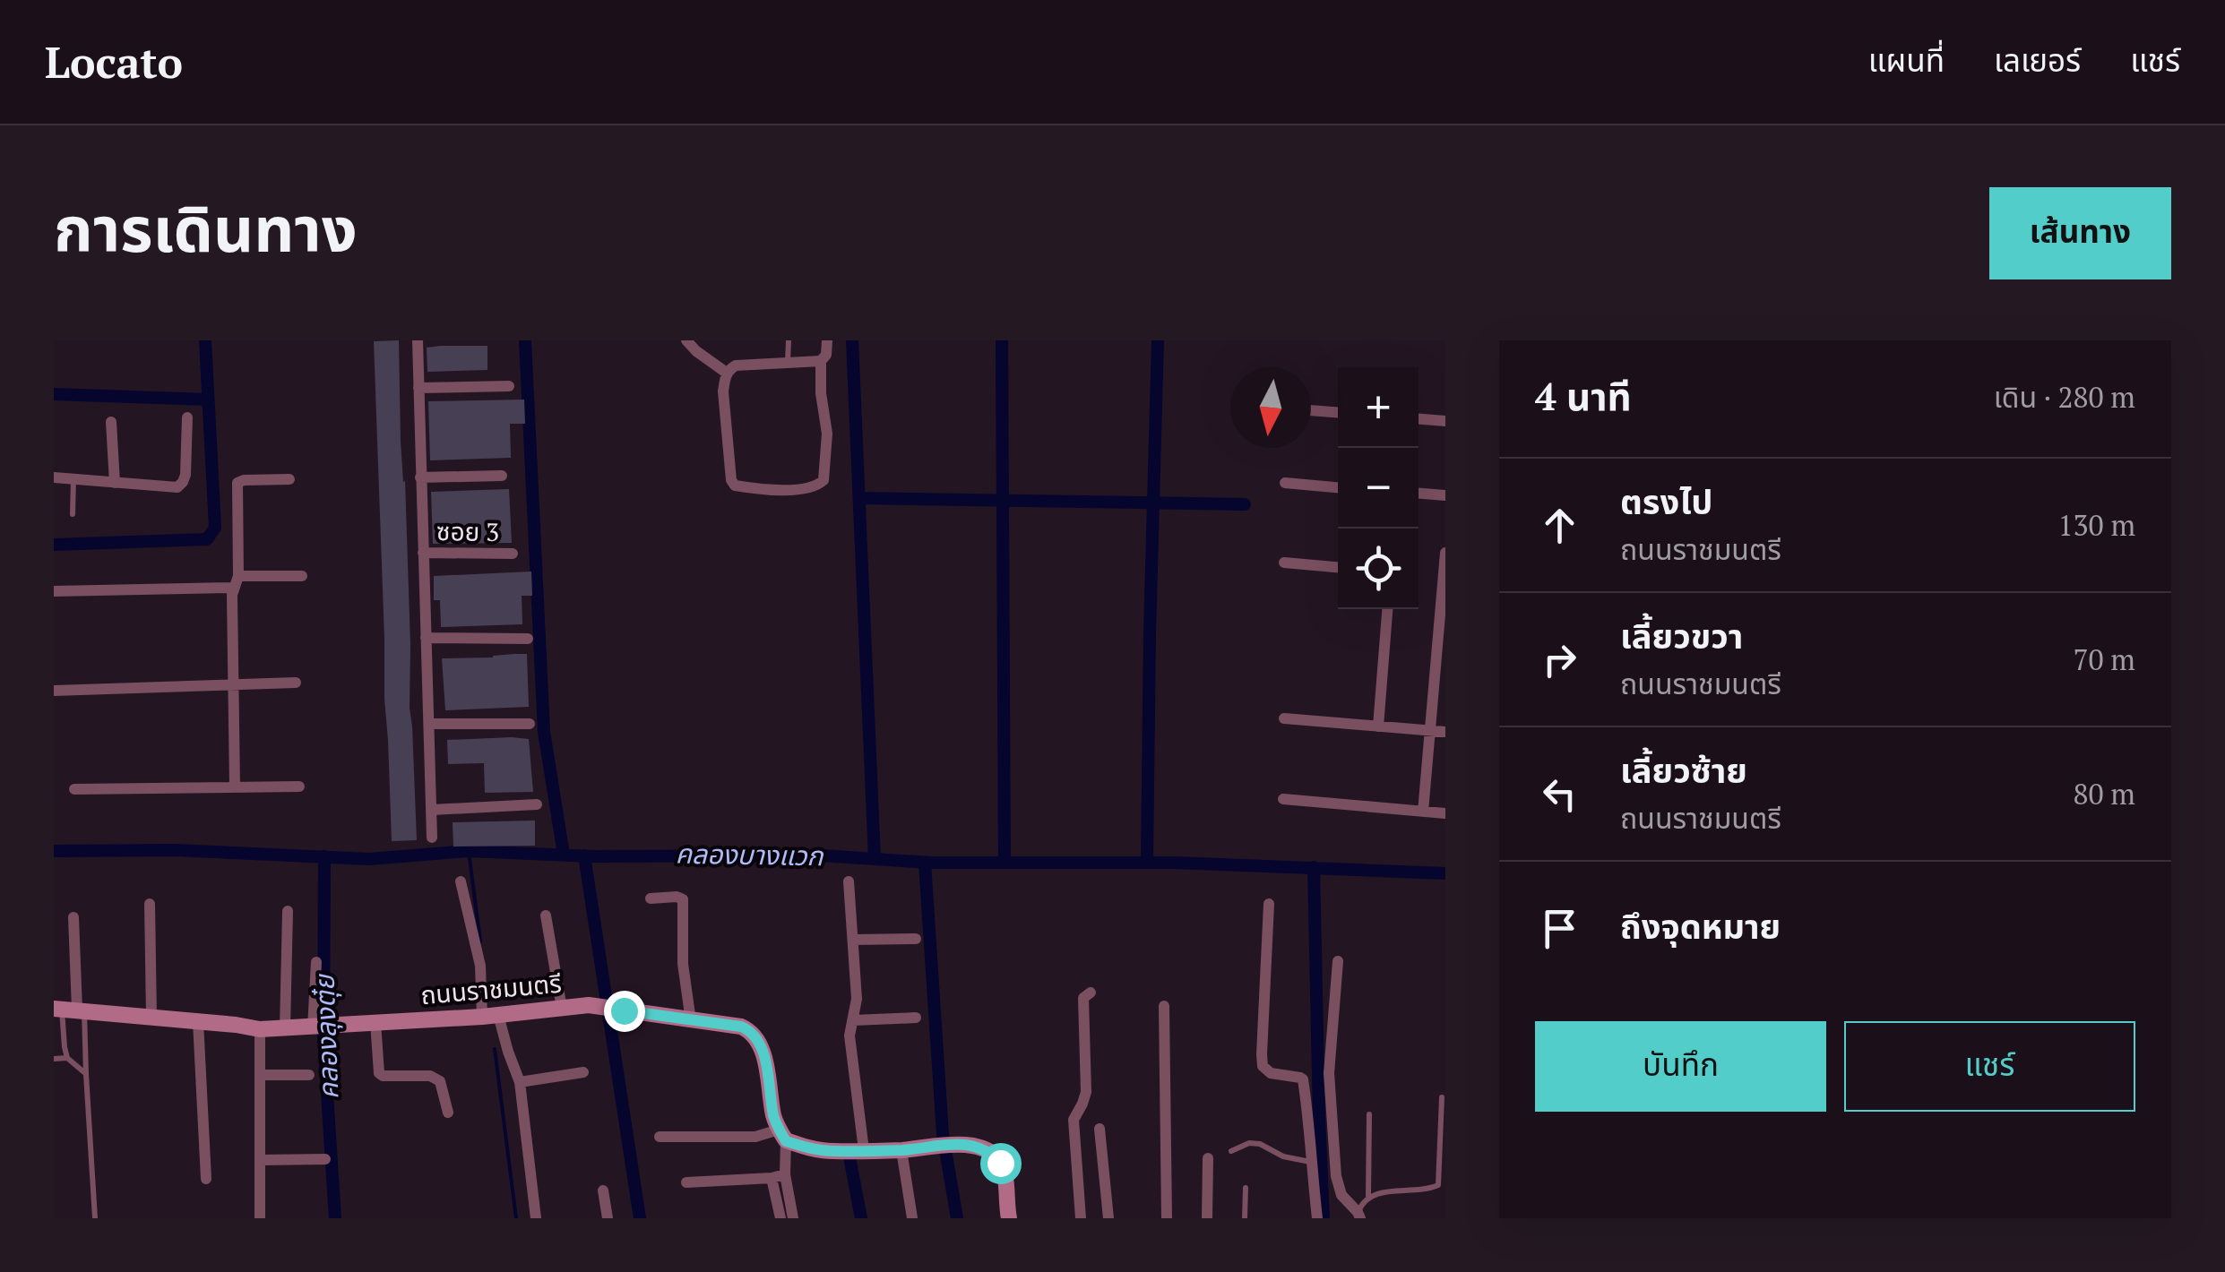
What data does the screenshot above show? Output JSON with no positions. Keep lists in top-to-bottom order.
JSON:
{
  "streets": {
    "street": ["ซอย 3", "ถนนราชมนตรี"]
  },
  "water": ["คลองบางแวก", "คลองลุงตุ๋ย"],
  "north": "bottom",
  "page": {
    "header": "Locato",
    "nav": ["แผนที่", "เลเยอร์", "แชร์"],
    "title": "การเดินทาง",
    "buttons": [
      "เส้นทาง",
      ["บันทึก", "แชร์"]
    ],
    "heading": ["4 นาที", "เดิน · 280 m"],
    "map_buttons": ["+", "−"],
    "list": [
      ["ตรงไป", "ถนนราชมนตรี", "130 m"],
      ["เลี้ยวขวา", "ถนนราชมนตรี", "70 m"],
      ["เลี้ยวซ้าย", "ถนนราชมนตรี", "80 m"],
      "ถึงจุดหมาย"
    ]
  }
}
